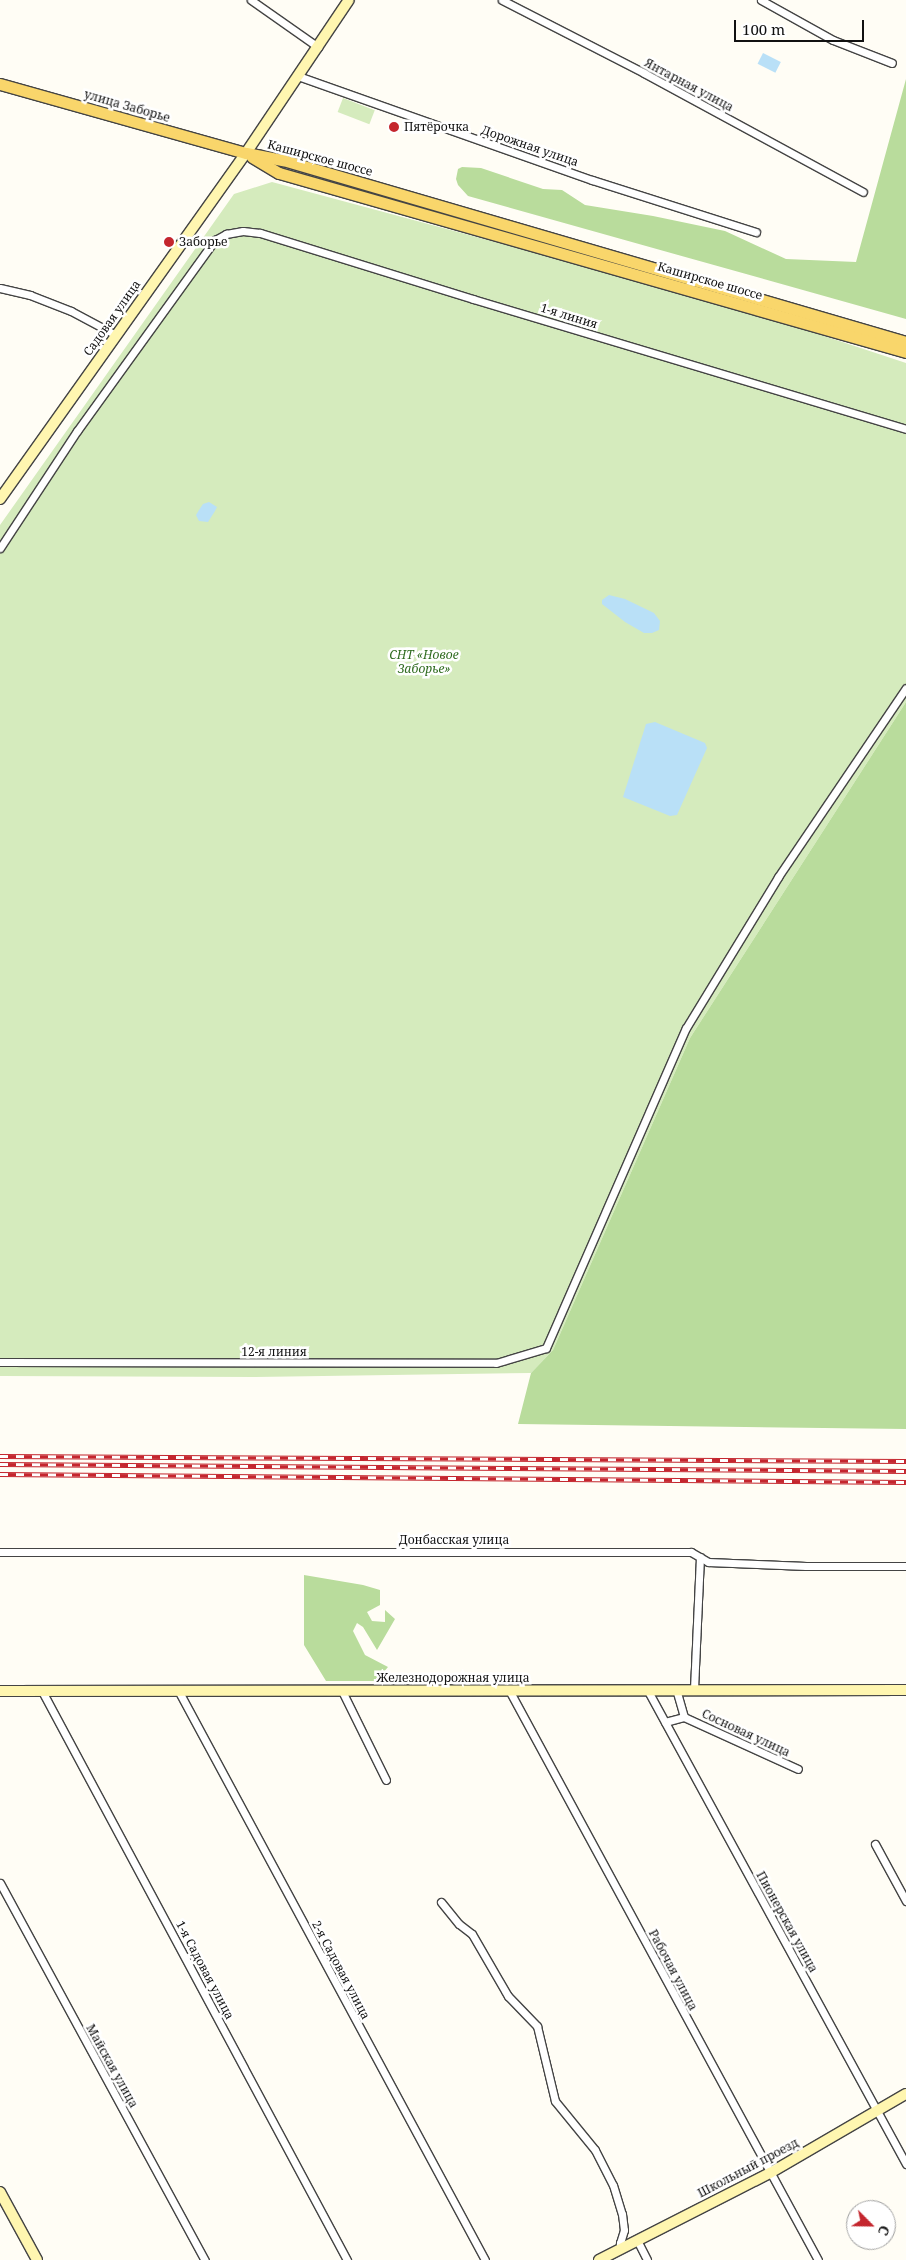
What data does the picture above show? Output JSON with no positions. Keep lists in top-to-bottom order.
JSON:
{
  "streets": {
    "main road": ["улица Заборье", "Каширское шоссе"],
    "street": [
      "Янтарная улица",
      "Дорожная улица",
      "1-я линия",
      "Садовая улица",
      "12-я линия",
      "Донбасская улица",
      "Железнодорожная улица",
      "Сосновая улица",
      "Пионерская улица",
      "1-я Садовая улица",
      "2-я Садовая улица",
      "Рабочая улица",
      "Майская улица",
      "Школьный проезд"
    ]
  },
  "crossings": [
    ["улица Заборье", "Каширское шоссе"],
    ["улица Заборье", "Садовая улица"],
    ["Дорожная улица", "Садовая улица"],
    ["Каширское шоссе", "Садовая улица"],
    ["Железнодорожная улица", "Сосновая улица"],
    ["Железнодорожная улица", "Пионерская улица"],
    ["Железнодорожная улица", "1-я Садовая улица"],
    ["Железнодорожная улица", "2-я Садовая улица"],
    ["Железнодорожная улица", "Рабочая улица"],
    ["Пионерская улица", "Школьный проезд"],
    ["Рабочая улица", "Школьный проезд"]
  ],
  "parks": ["СНТ «Новое Заборье»"],
  "places": ["Пятёрочка", "Заборье"],
  "scale_bar": "100 m",
  "north": "bottom right"
}
